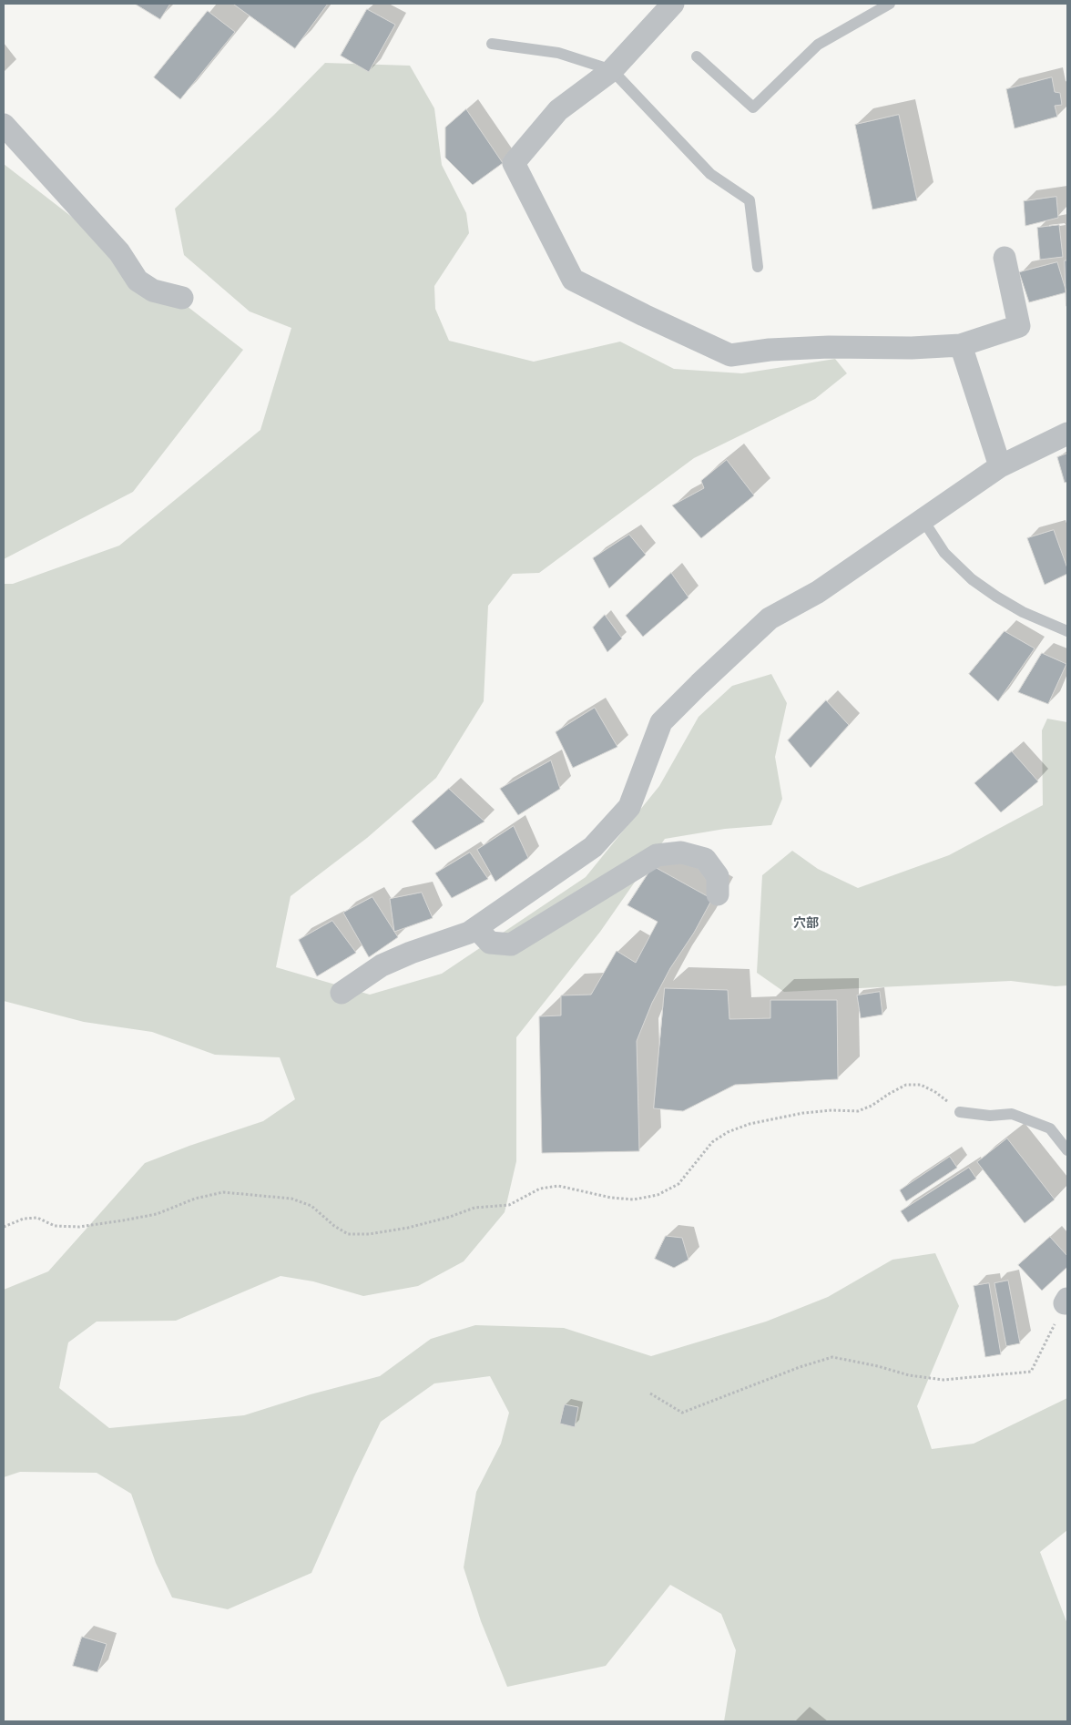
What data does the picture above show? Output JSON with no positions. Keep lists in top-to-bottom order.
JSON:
{
  "districts": ["穴部"]
}
